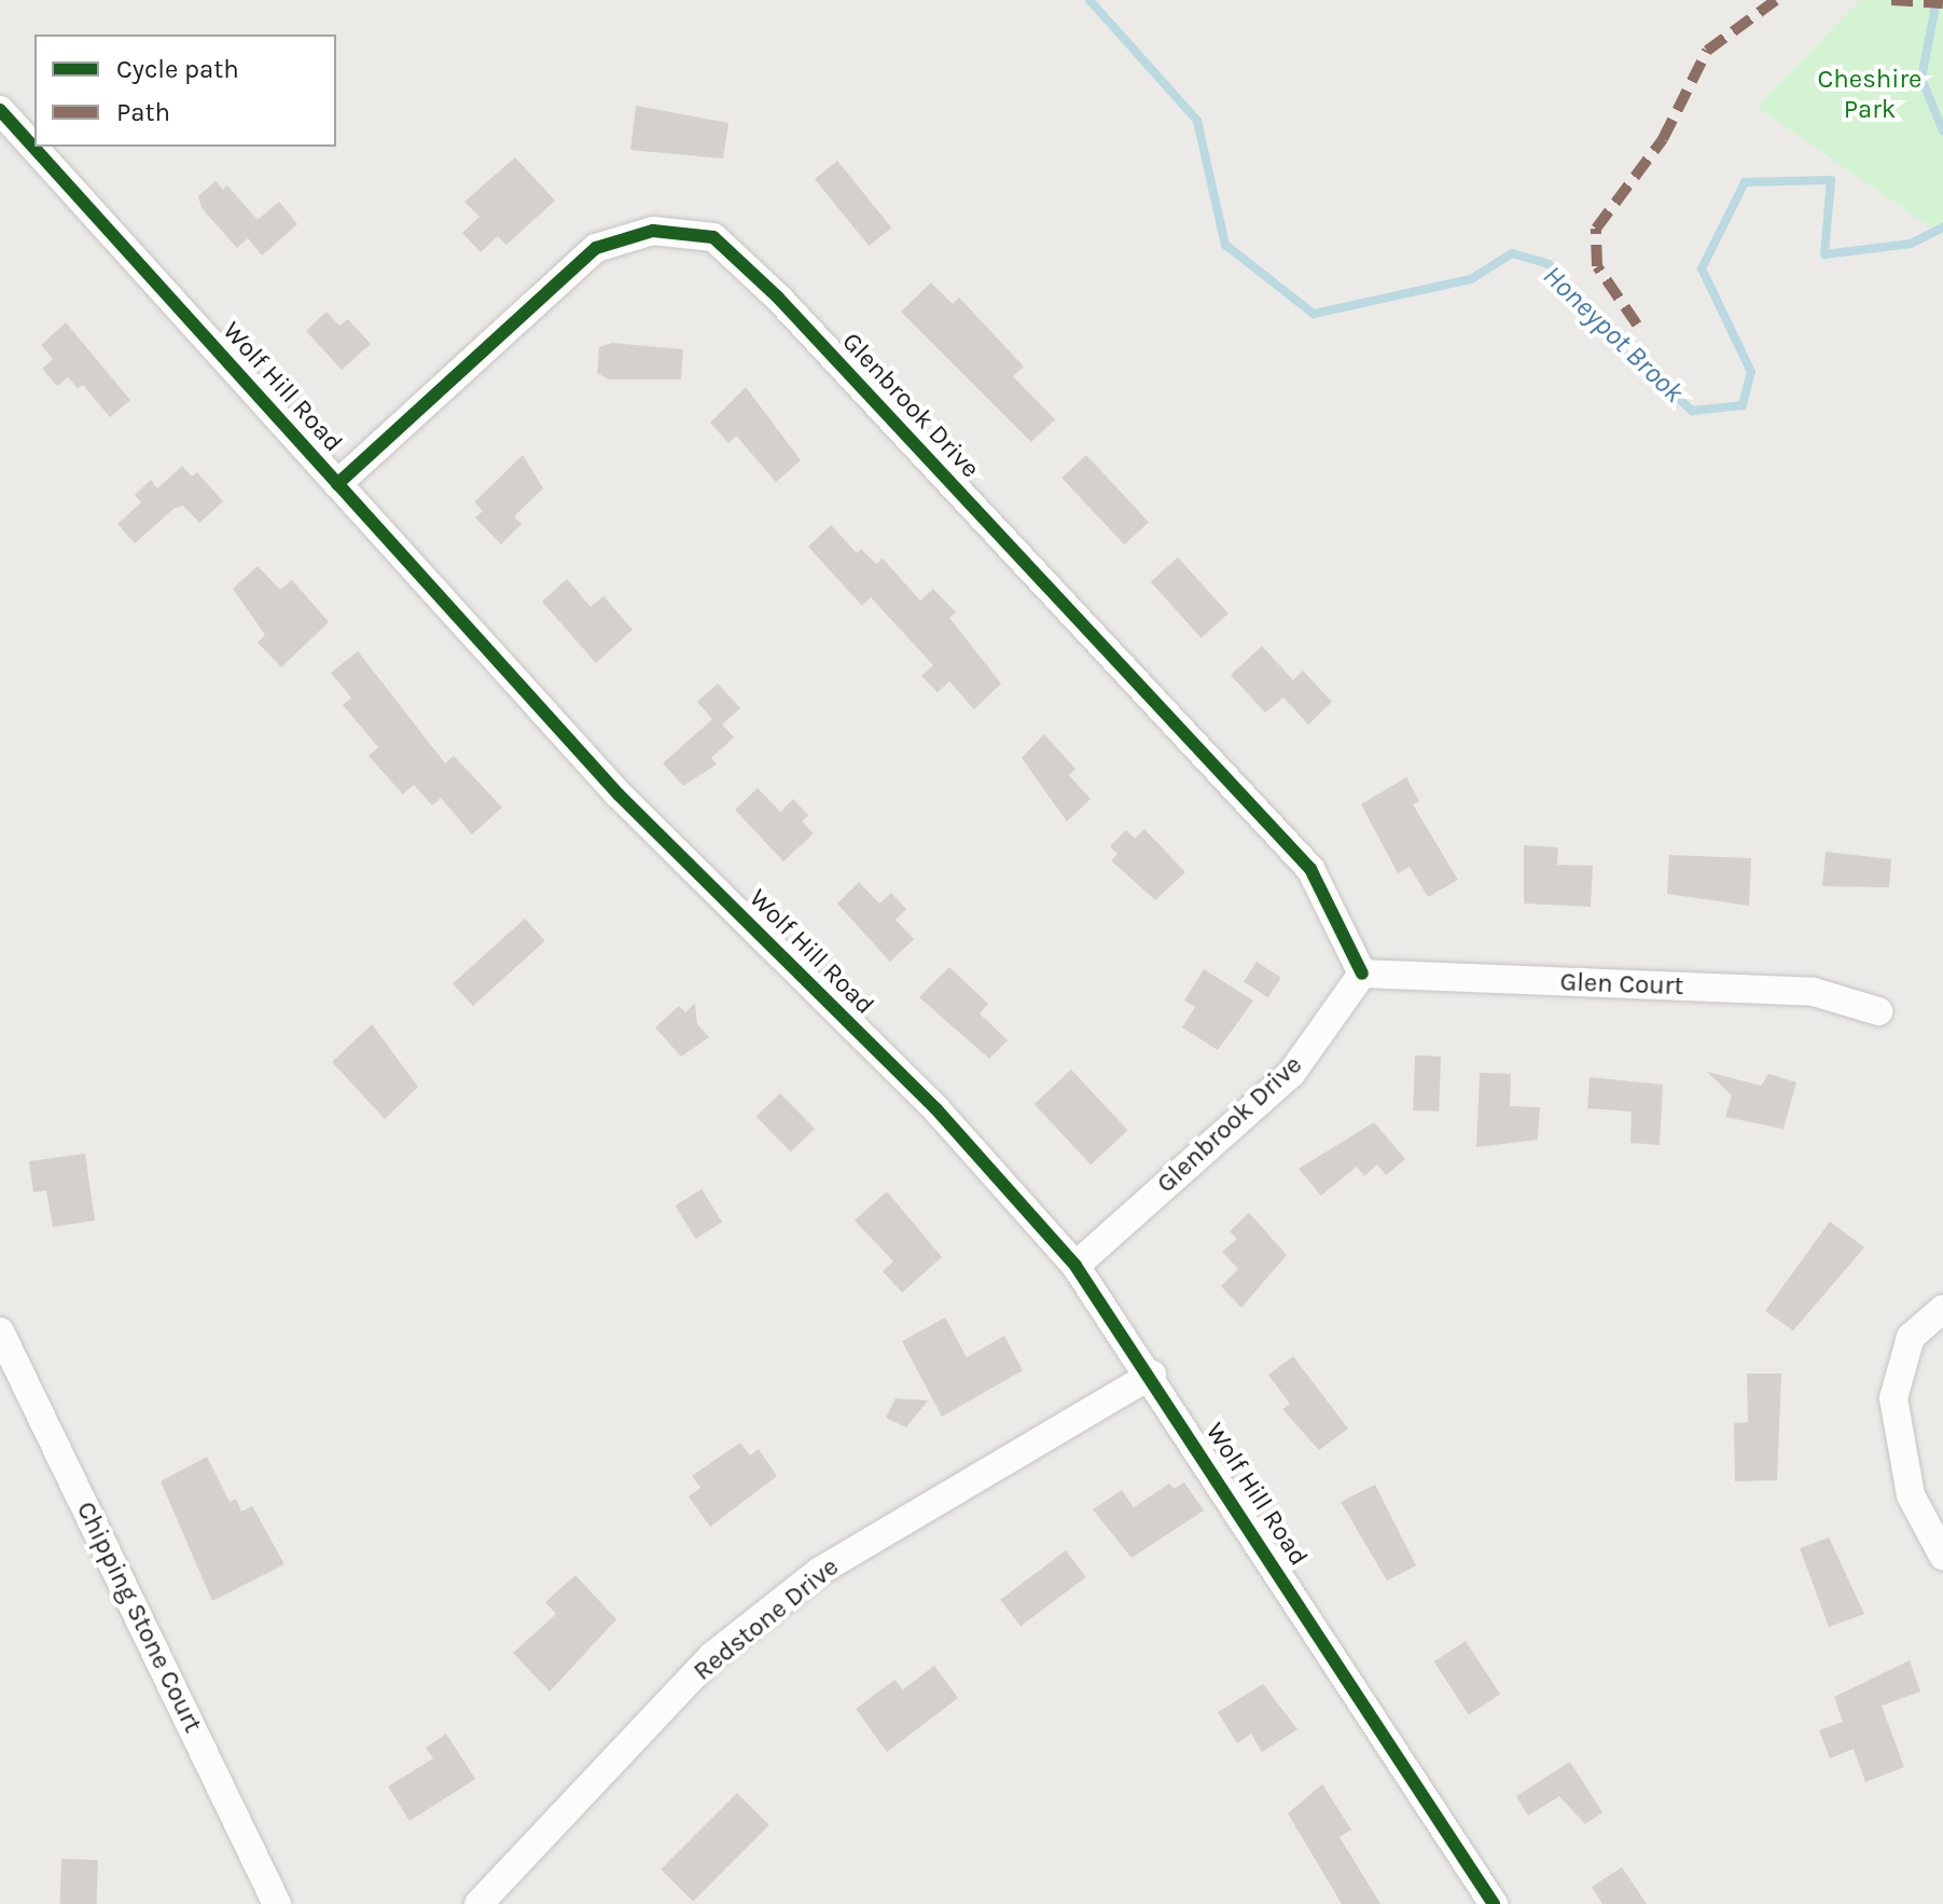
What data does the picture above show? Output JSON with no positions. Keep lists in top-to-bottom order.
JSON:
{
  "streets": {
    "street": [
      "Wolf Hill Road",
      "Glenbrook Drive",
      "Glen Court",
      "Chipping Stone Court",
      "Redstone Drive"
    ]
  },
  "crossings": [
    ["Wolf Hill Road", "Glenbrook Drive"],
    ["Wolf Hill Road", "Redstone Drive"],
    ["Glenbrook Drive", "Glen Court"]
  ],
  "water": ["Honeypot Brook"],
  "parks": ["Cheshire Park"],
  "legend": ["Cycle path", "Path"]
}
